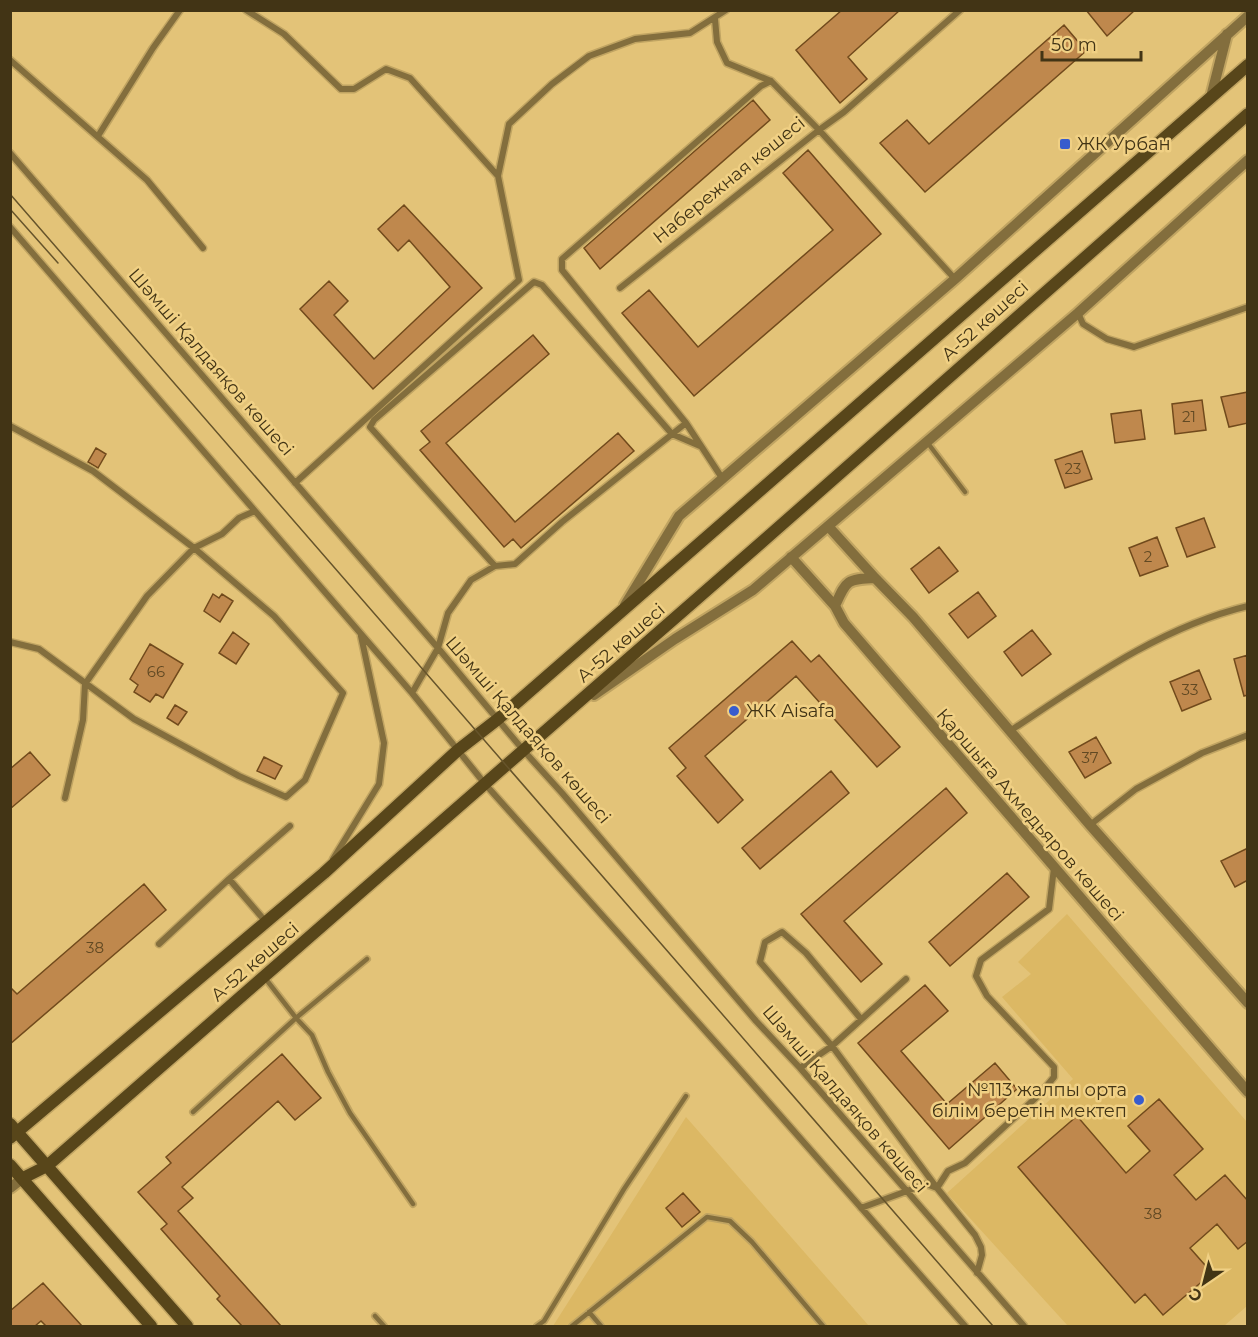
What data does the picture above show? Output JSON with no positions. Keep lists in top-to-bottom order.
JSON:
{
  "streets": {
    "main road": ["А-52 көшесі"],
    "street": ["Набережная көшесі", "Шәмші Қалдаяқов көшесі", "Қаршыға Ахмедьяров көшесі"]
  },
  "crossings": [
    ["А-52 көшесі", "Шәмші Қалдаяқов көшесі"]
  ],
  "places": {
    "transit": ["ЖК Урбан"],
    "other": ["ЖК Aisafa", "№113 жалпы орта білім беретін мектеп"]
  },
  "house_numbers": [
    "21",
    "23",
    "2",
    "66",
    "33",
    "37",
    "38",
    "38"
  ],
  "scale_bar": "50 m",
  "north": "bottom left"
}
